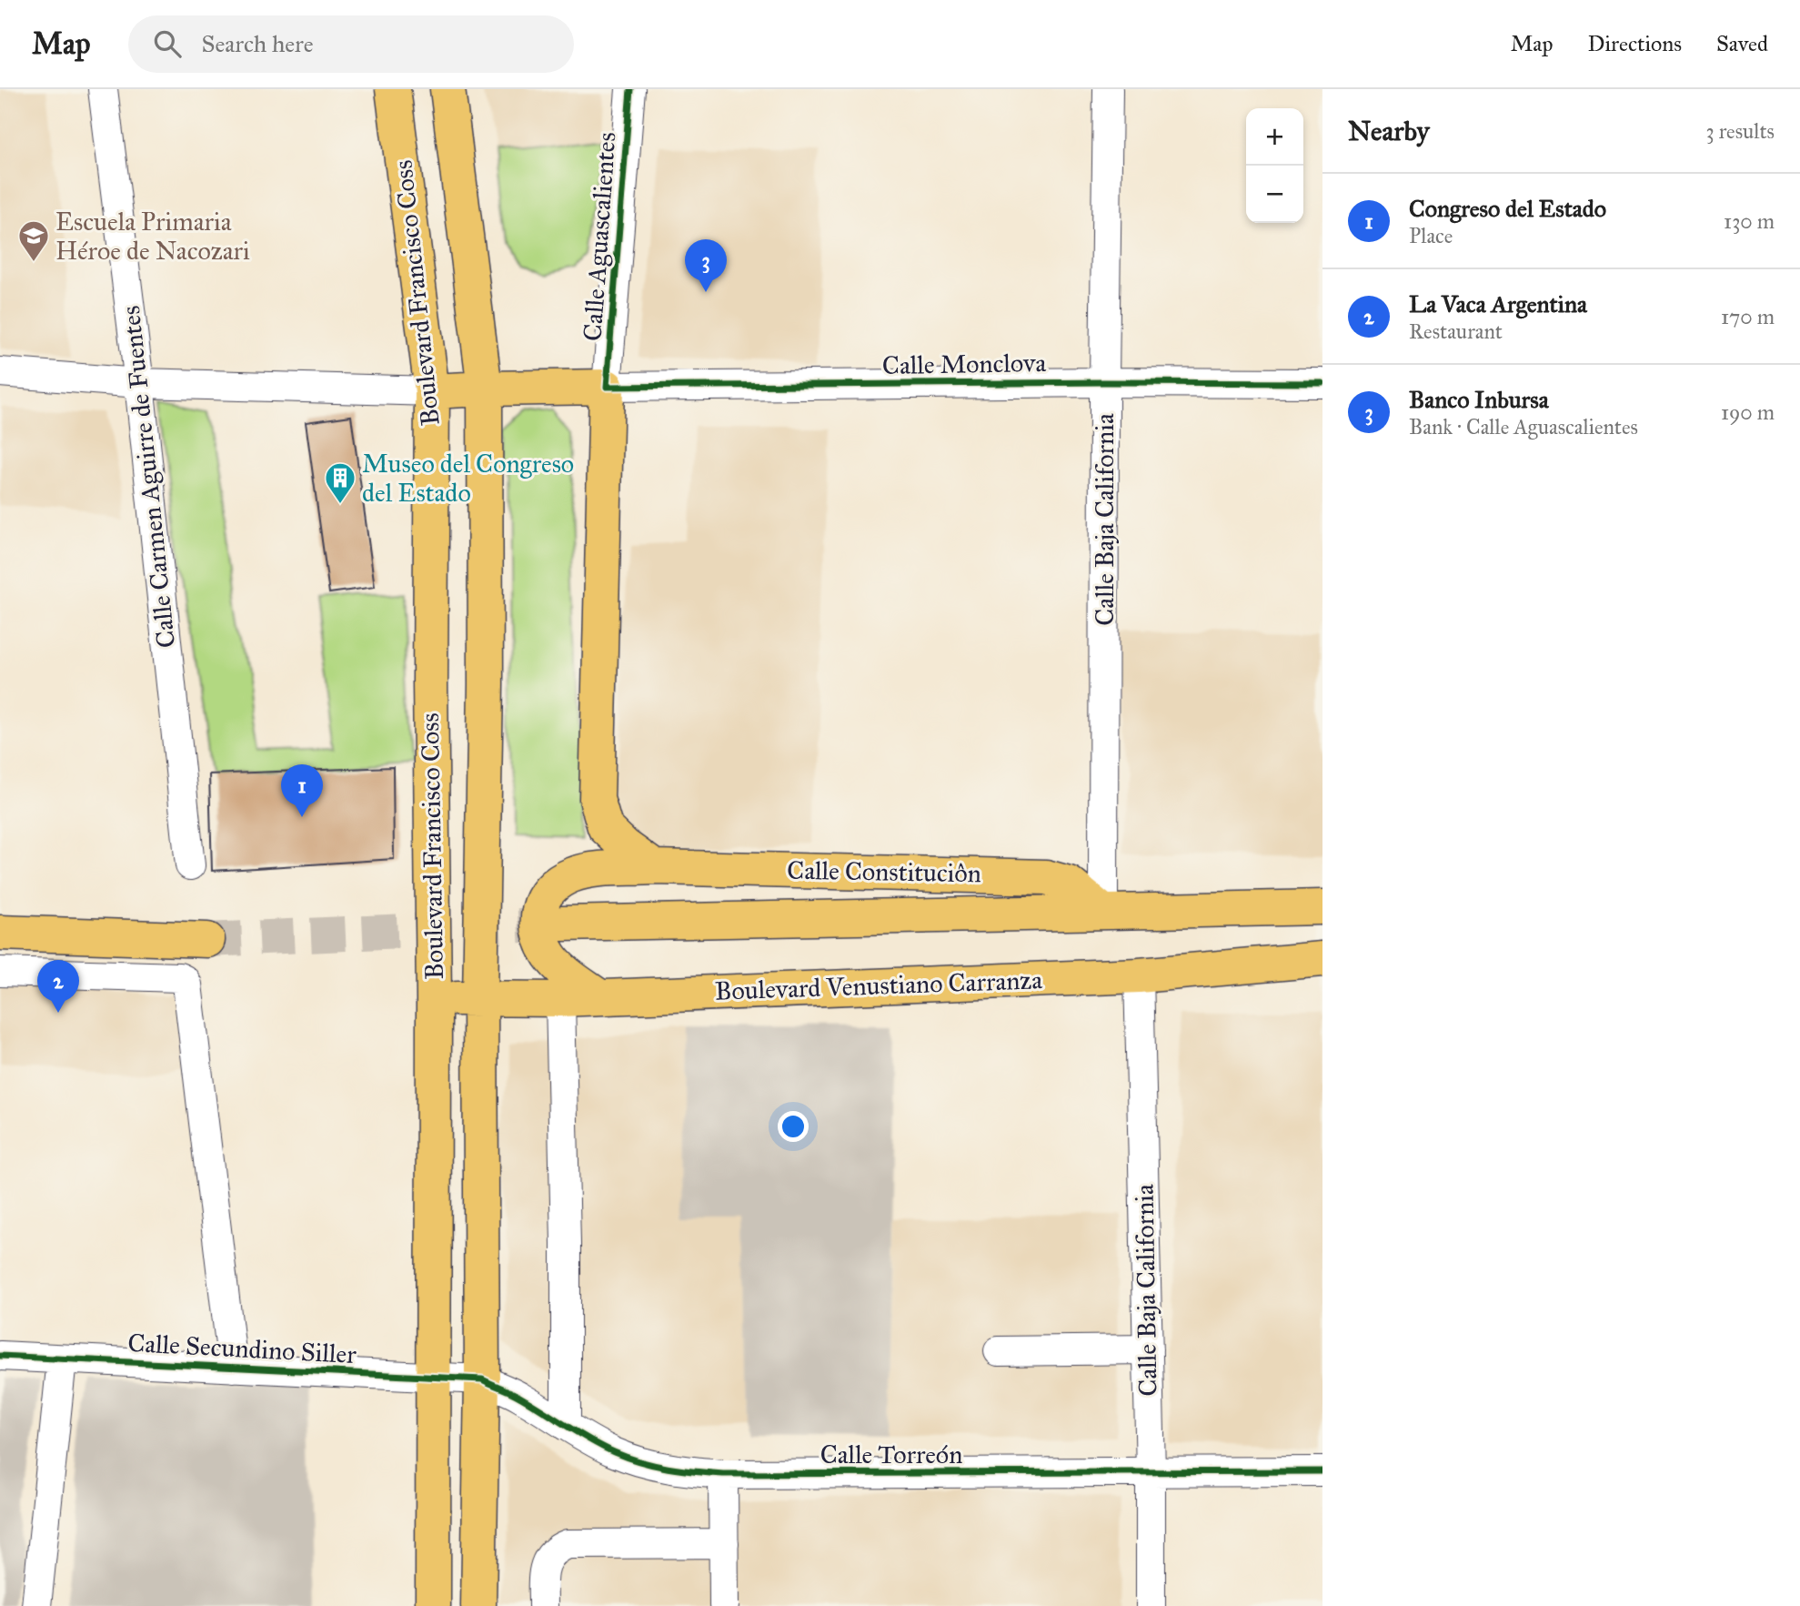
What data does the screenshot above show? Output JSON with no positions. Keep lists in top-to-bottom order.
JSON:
{
  "streets": {
    "main road": [
      "Calle Aguascalientes",
      "Boulevard Francisco Coss",
      "Calle Monclova",
      "Calle Constituciôn",
      "Boulevard Venustiano Carranza"
    ],
    "street": [
      "Calle Carmen Aguirre de Fuentes",
      "Calle Baja California",
      "Calle Secundino Siller",
      "Calle Torreón"
    ]
  },
  "crossings": [
    ["Calle Aguascalientes", "Calle Monclova"],
    ["Calle Aguascalientes", "Calle Constituciôn"],
    ["Boulevard Francisco Coss", "Calle Monclova"],
    ["Boulevard Francisco Coss", "Boulevard Venustiano Carranza"],
    ["Boulevard Francisco Coss", "Calle Secundino Siller"],
    ["Boulevard Francisco Coss", "Calle Torreón"],
    ["Calle Monclova", "Calle Baja California"],
    ["Calle Baja California", "Calle Constituciôn"],
    ["Calle Baja California", "Boulevard Venustiano Carranza"],
    ["Calle Baja California", "Calle Torreón"],
    ["Calle Constituciôn", "Boulevard Venustiano Carranza"],
    ["Calle Secundino Siller", "Calle Torreón"]
  ],
  "places": {
    "school or university": ["Escuela Primaria Héroe de Nacozari"],
    "building": ["Museo del Congreso del Estado"]
  },
  "page": {
    "header": "Map",
    "search": "Search here",
    "nav": ["Map", "Directions", "Saved"],
    "heading": ["Nearby", "3 results"],
    "map_buttons": ["+", "−"],
    "list": [
      {
        "mark": "1",
        "name": "Congreso del Estado",
        "note": "Place",
        "value": "130 m"
      },
      {
        "mark": "2",
        "name": "La Vaca Argentina",
        "note": "Restaurant",
        "value": "170 m"
      },
      {
        "mark": "3",
        "name": "Banco Inbursa",
        "note": "Bank · Calle Aguascalientes",
        "value": "190 m"
      }
    ],
    "pins": ["3", "1", "2"]
  }
}
